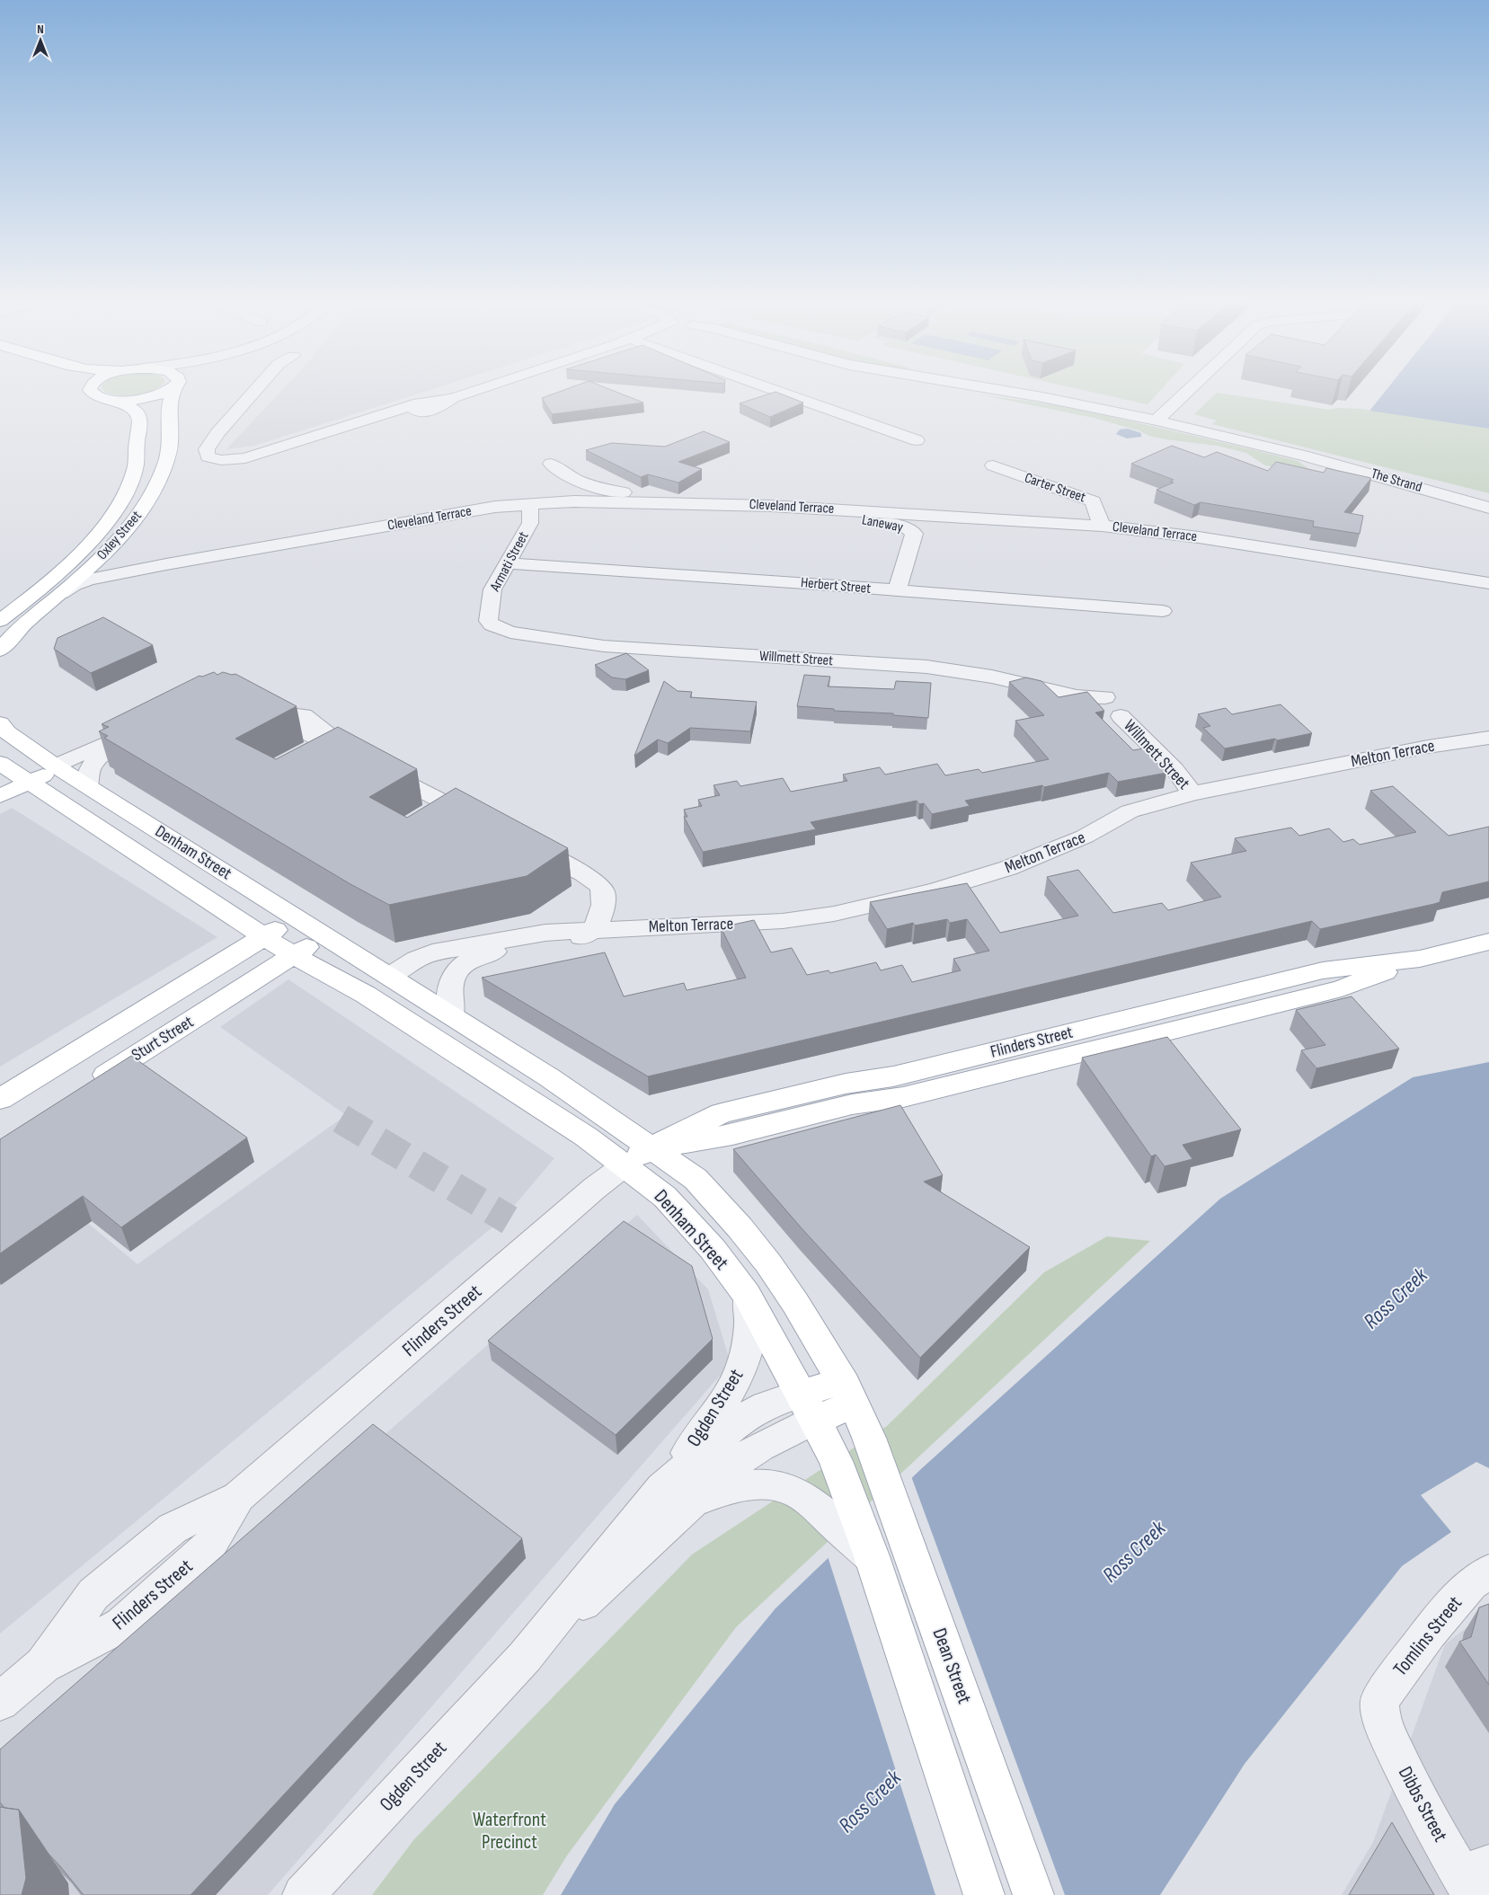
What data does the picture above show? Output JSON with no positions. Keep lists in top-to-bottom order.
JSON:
{
  "streets": {
    "main road": [
      "Oxley Street",
      "Denham Street",
      "Sturt Street",
      "Flinders Street",
      "Dean Street"
    ],
    "street": [
      "The Strand",
      "Carter Street",
      "Cleveland Terrace",
      "Laneway",
      "Armati Street",
      "Herbert Street",
      "Willmett Street",
      "Melton Terrace",
      "Ogden Street",
      "Tomlins Street",
      "Dibbs Street"
    ]
  },
  "crossings": [
    ["Carter Street", "Cleveland Terrace"],
    ["Cleveland Terrace", "Laneway"],
    ["Cleveland Terrace", "Oxley Street"],
    ["Cleveland Terrace", "Armati Street"],
    ["Laneway", "Herbert Street"],
    ["Armati Street", "Herbert Street"],
    ["Armati Street", "Willmett Street"],
    ["Willmett Street", "Melton Terrace"],
    ["Melton Terrace", "Denham Street"],
    ["Denham Street", "Sturt Street"],
    ["Denham Street", "Flinders Street"],
    ["Denham Street", "Ogden Street"],
    ["Denham Street", "Dean Street"],
    ["Tomlins Street", "Dibbs Street"]
  ],
  "water": ["Ross Creek"],
  "parks": ["Waterfront Precinct"],
  "north": "top"
}
